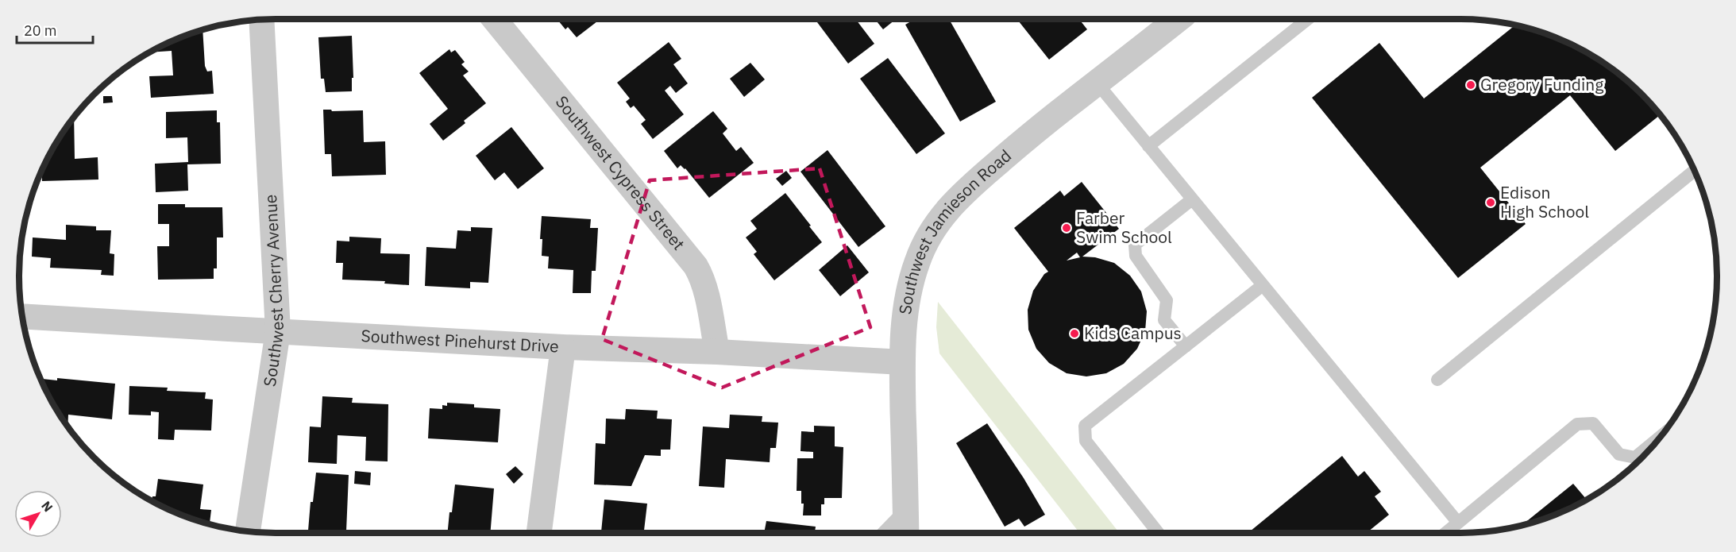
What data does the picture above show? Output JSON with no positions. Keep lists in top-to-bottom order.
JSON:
{
  "streets": {
    "street": [
      "Southwest Cypress Street",
      "Southwest Jamieson Road",
      "Southwest Cherry Avenue",
      "Southwest Pinehurst Drive"
    ]
  },
  "crossings": [
    ["Southwest Cypress Street", "Southwest Pinehurst Drive"],
    ["Southwest Jamieson Road", "Southwest Pinehurst Drive"],
    ["Southwest Cherry Avenue", "Southwest Pinehurst Drive"]
  ],
  "places": [
    "Gregory Funding",
    "Edison High School",
    "Farber Swim School",
    "Kids Campus"
  ],
  "scale_bar": "20 m",
  "north": "top right"
}
